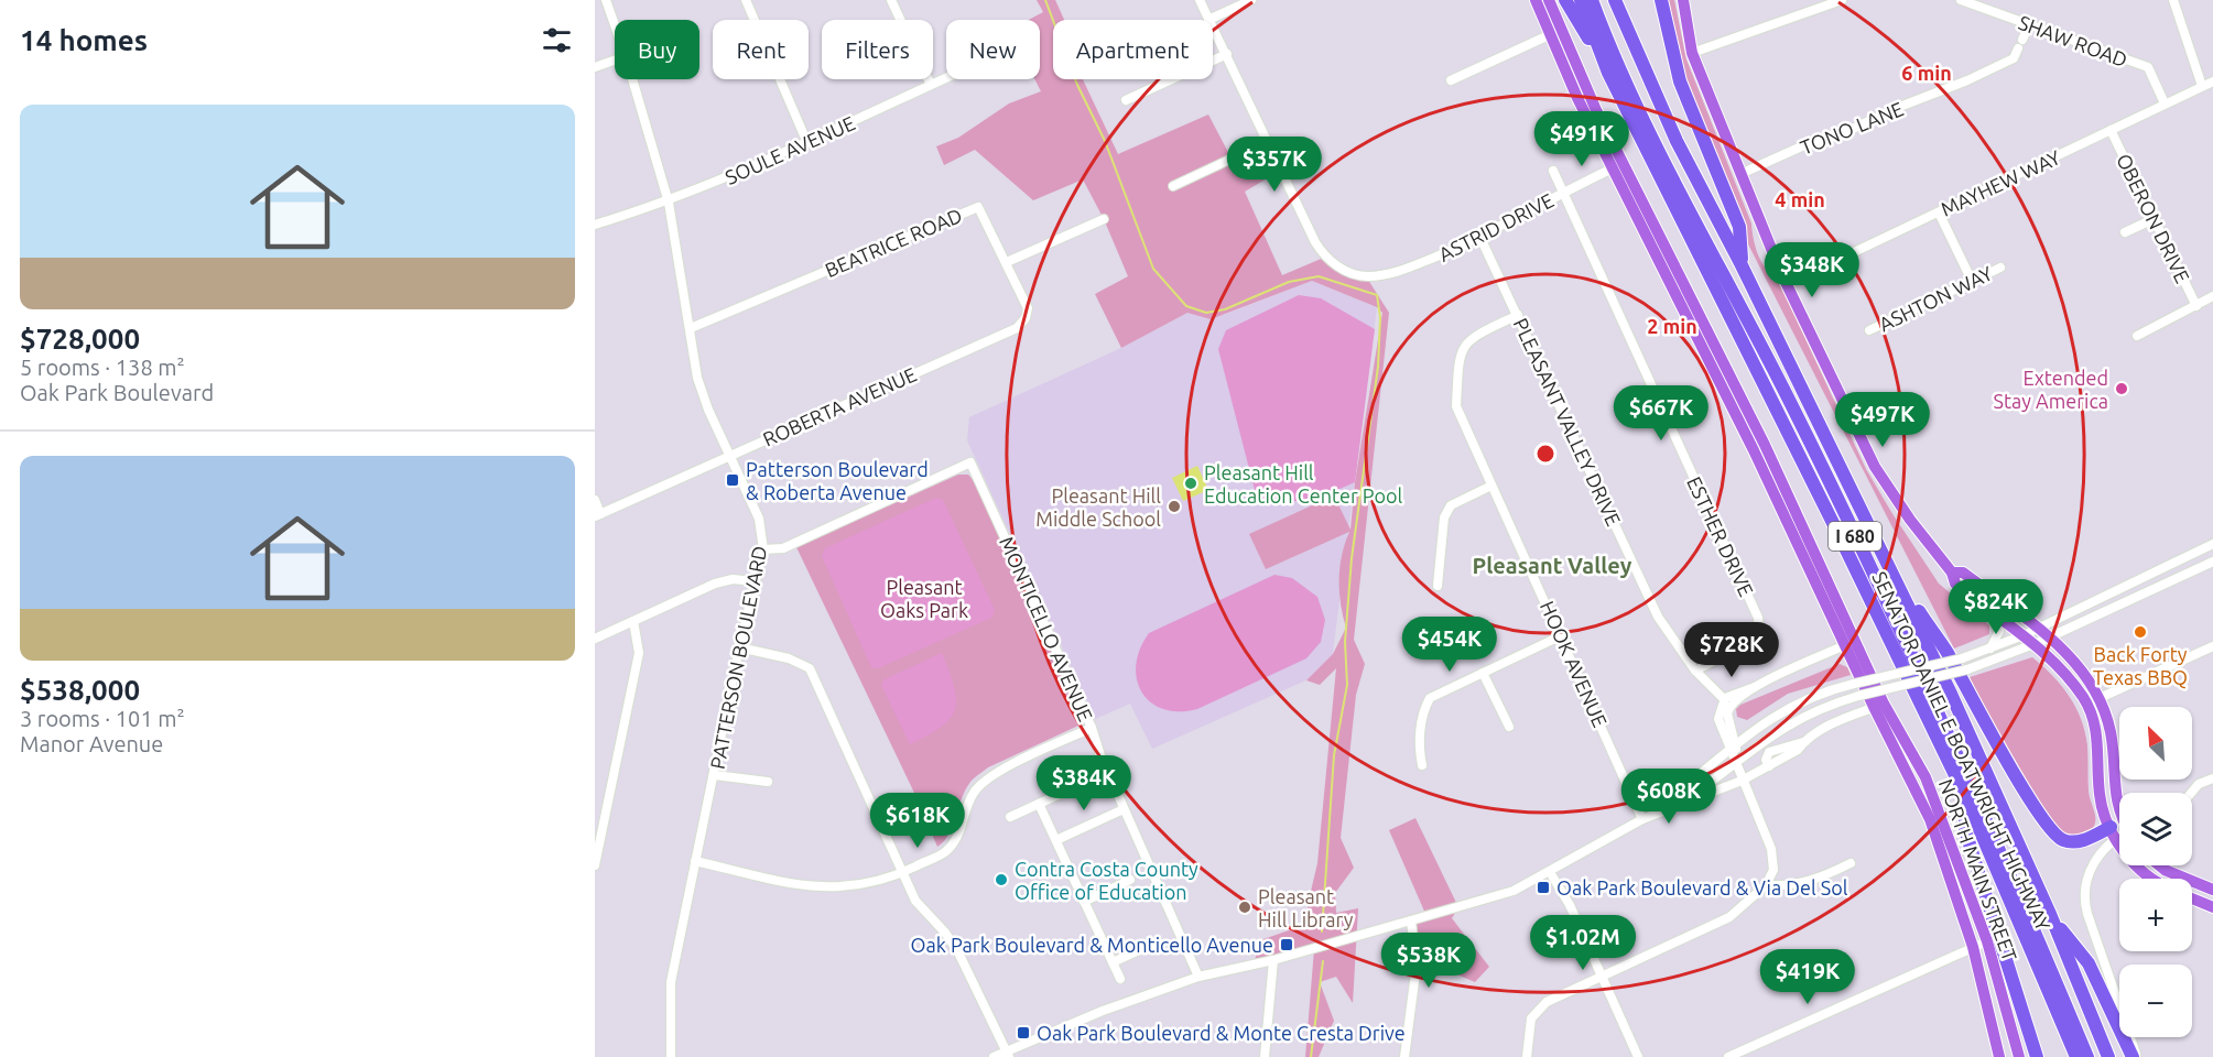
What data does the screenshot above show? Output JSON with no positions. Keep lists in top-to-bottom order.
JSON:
{
  "streets": {
    "highway": ["I 680", "SENATOR DANIEL E BOATWRIGHT HIGHWAY"],
    "main road": ["NORTH MAIN STREET"],
    "street": [
      "SHAW ROAD",
      "TONO LANE",
      "SOULE AVENUE",
      "MAYHEW WAY",
      "OBERON DRIVE",
      "ASTRID DRIVE",
      "BEATRICE ROAD",
      "ASHTON WAY",
      "ROBERTA AVENUE",
      "PLEASANT VALLEY DRIVE",
      "ESTHER DRIVE",
      "MONTICELLO AVENUE",
      "PATTERSON BOULEVARD",
      "HOOK AVENUE"
    ]
  },
  "crossings": [
    ["SHAW ROAD", "TONO LANE"],
    ["SHAW ROAD", "MAYHEW WAY"],
    ["SOULE AVENUE", "PATTERSON BOULEVARD"],
    ["MAYHEW WAY", "OBERON DRIVE"],
    ["ASTRID DRIVE", "PLEASANT VALLEY DRIVE"],
    ["ASTRID DRIVE", "ESTHER DRIVE"],
    ["BEATRICE ROAD", "ROBERTA AVENUE"],
    ["BEATRICE ROAD", "PATTERSON BOULEVARD"],
    ["ROBERTA AVENUE", "PATTERSON BOULEVARD"],
    ["PLEASANT VALLEY DRIVE", "ESTHER DRIVE"],
    ["PLEASANT VALLEY DRIVE", "HOOK AVENUE"],
    ["MONTICELLO AVENUE", "PATTERSON BOULEVARD"]
  ],
  "districts": ["Pleasant Valley"],
  "parks": ["Pleasant Oaks Park"],
  "places": {
    "other": [
      "Extended Stay America",
      "Pleasant Hill Education Center Pool",
      "Pleasant Hill Middle School",
      "Back Forty Texas BBQ",
      "Contra Costa County Office of Education",
      "Pleasant Hill Library"
    ],
    "transit": [
      "Patterson Boulevard & Roberta Avenue",
      "Oak Park Boulevard & Via Del Sol",
      "Oak Park Boulevard & Monticello Avenue",
      "Oak Park Boulevard & Monte Cresta Drive"
    ]
  },
  "north": "top left",
  "page": {
    "heading": "14 homes",
    "chip": [
      "Buy",
      "Rent",
      "Filters",
      "New",
      "Apartment"
    ],
    "list": [
      {
        "name": "$728,000",
        "note": "5 rooms · 138 m² · Oak Park Boulevard"
      },
      {
        "name": "$538,000",
        "note": "3 rooms · 101 m² · Manor Avenue"
      }
    ],
    "price": [
      "$491K",
      "$357K",
      "$348K",
      "$667K",
      "$497K",
      "$824K",
      "$454K",
      "$728K",
      "$384K",
      "$608K",
      "$618K",
      "$1.02M",
      "$538K",
      "$419K"
    ],
    "map_buttons": ["+", "−"]
  },
  "rings": ["6 min", "4 min", "2 min"]
}
